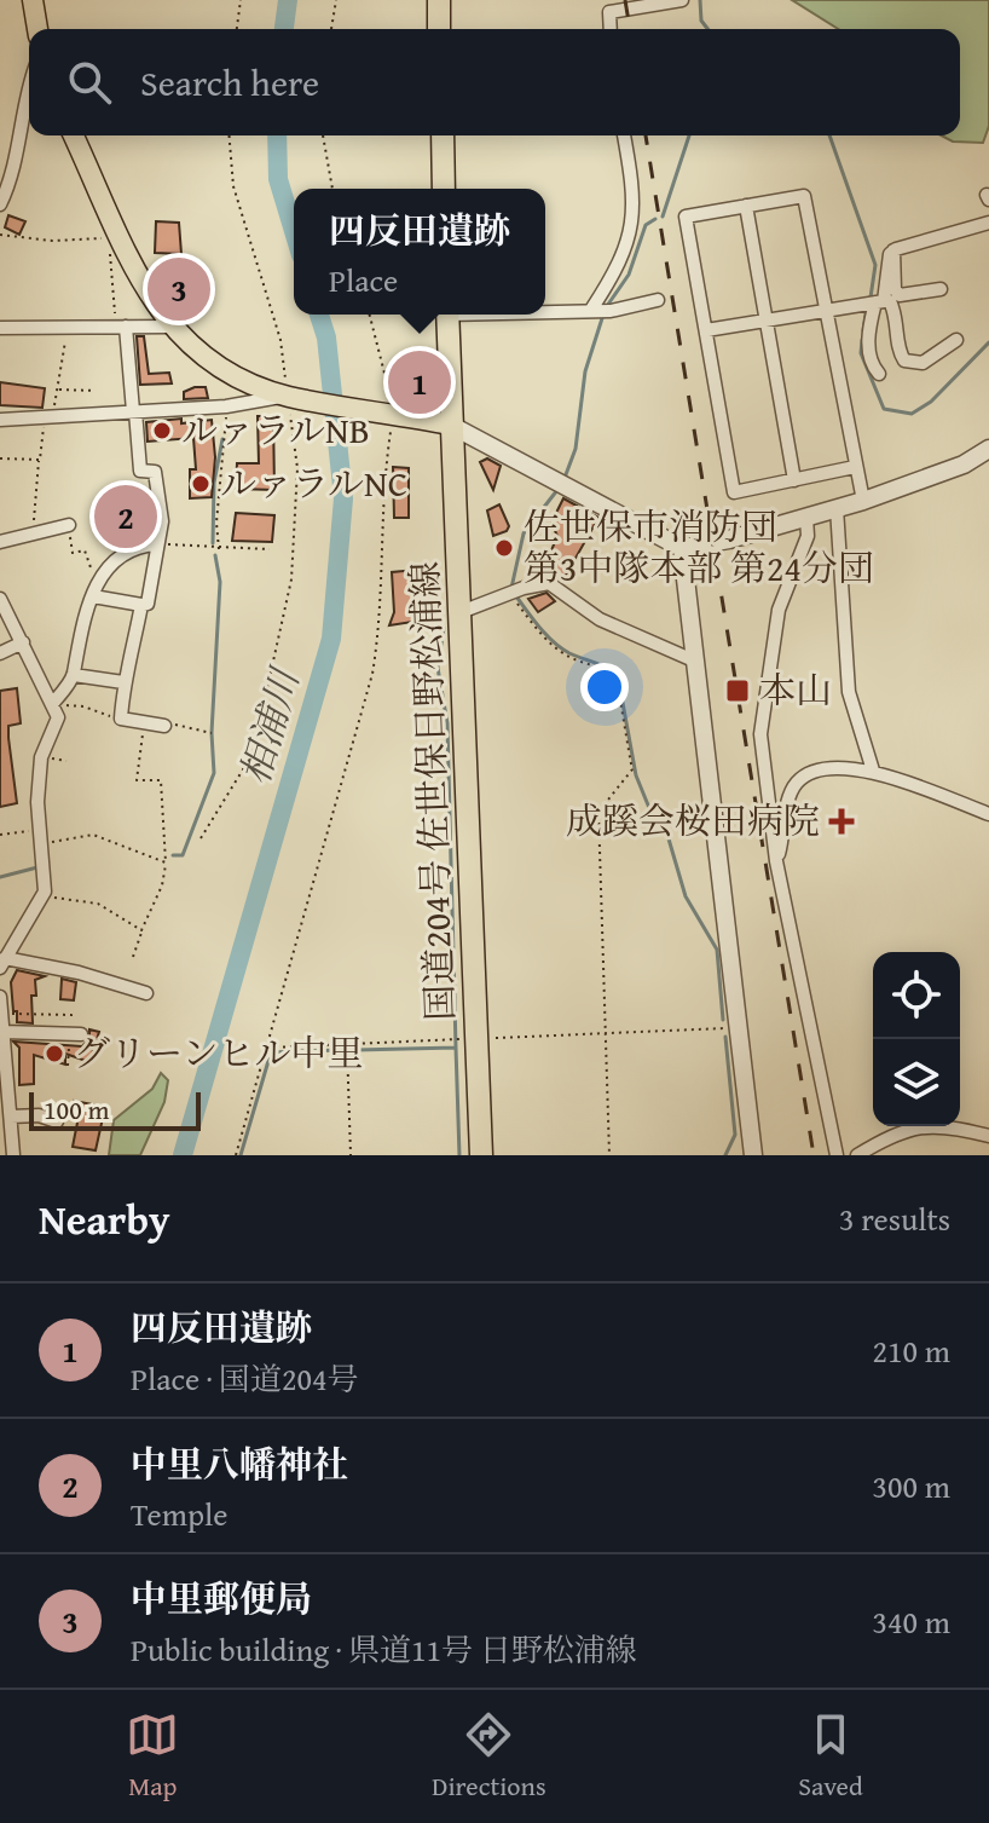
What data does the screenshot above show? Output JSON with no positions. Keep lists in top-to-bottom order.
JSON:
{
  "streets": {
    "highway": ["国道204号 佐世保日野松浦線"]
  },
  "water": ["相浦川"],
  "places": {
    "other": [
      "ルァラルNB",
      "ルァラルNC",
      "佐世保市消防団 第3中隊本部 第24分団",
      "グリーンヒル中里"
    ],
    "transit": ["本山"],
    "health": ["成蹊会桜田病院"]
  },
  "scale_bar": "100 m",
  "page": {
    "search": "Search here",
    "popup": ["四反田遺跡", "Place"],
    "pins": ["3", "1", "2"],
    "scale": "100 m",
    "heading": ["Nearby", "3 results"],
    "list": [
      {
        "mark": "1",
        "name": "四反田遺跡",
        "note": "Place · 国道204号",
        "value": "210 m"
      },
      {
        "mark": "2",
        "name": "中里八幡神社",
        "note": "Temple",
        "value": "300 m"
      },
      {
        "mark": "3",
        "name": "中里郵便局",
        "note": "Public building · 県道11号 日野松浦線",
        "value": "340 m"
      }
    ],
    "nav": ["Map", "Directions", "Saved"]
  }
}
